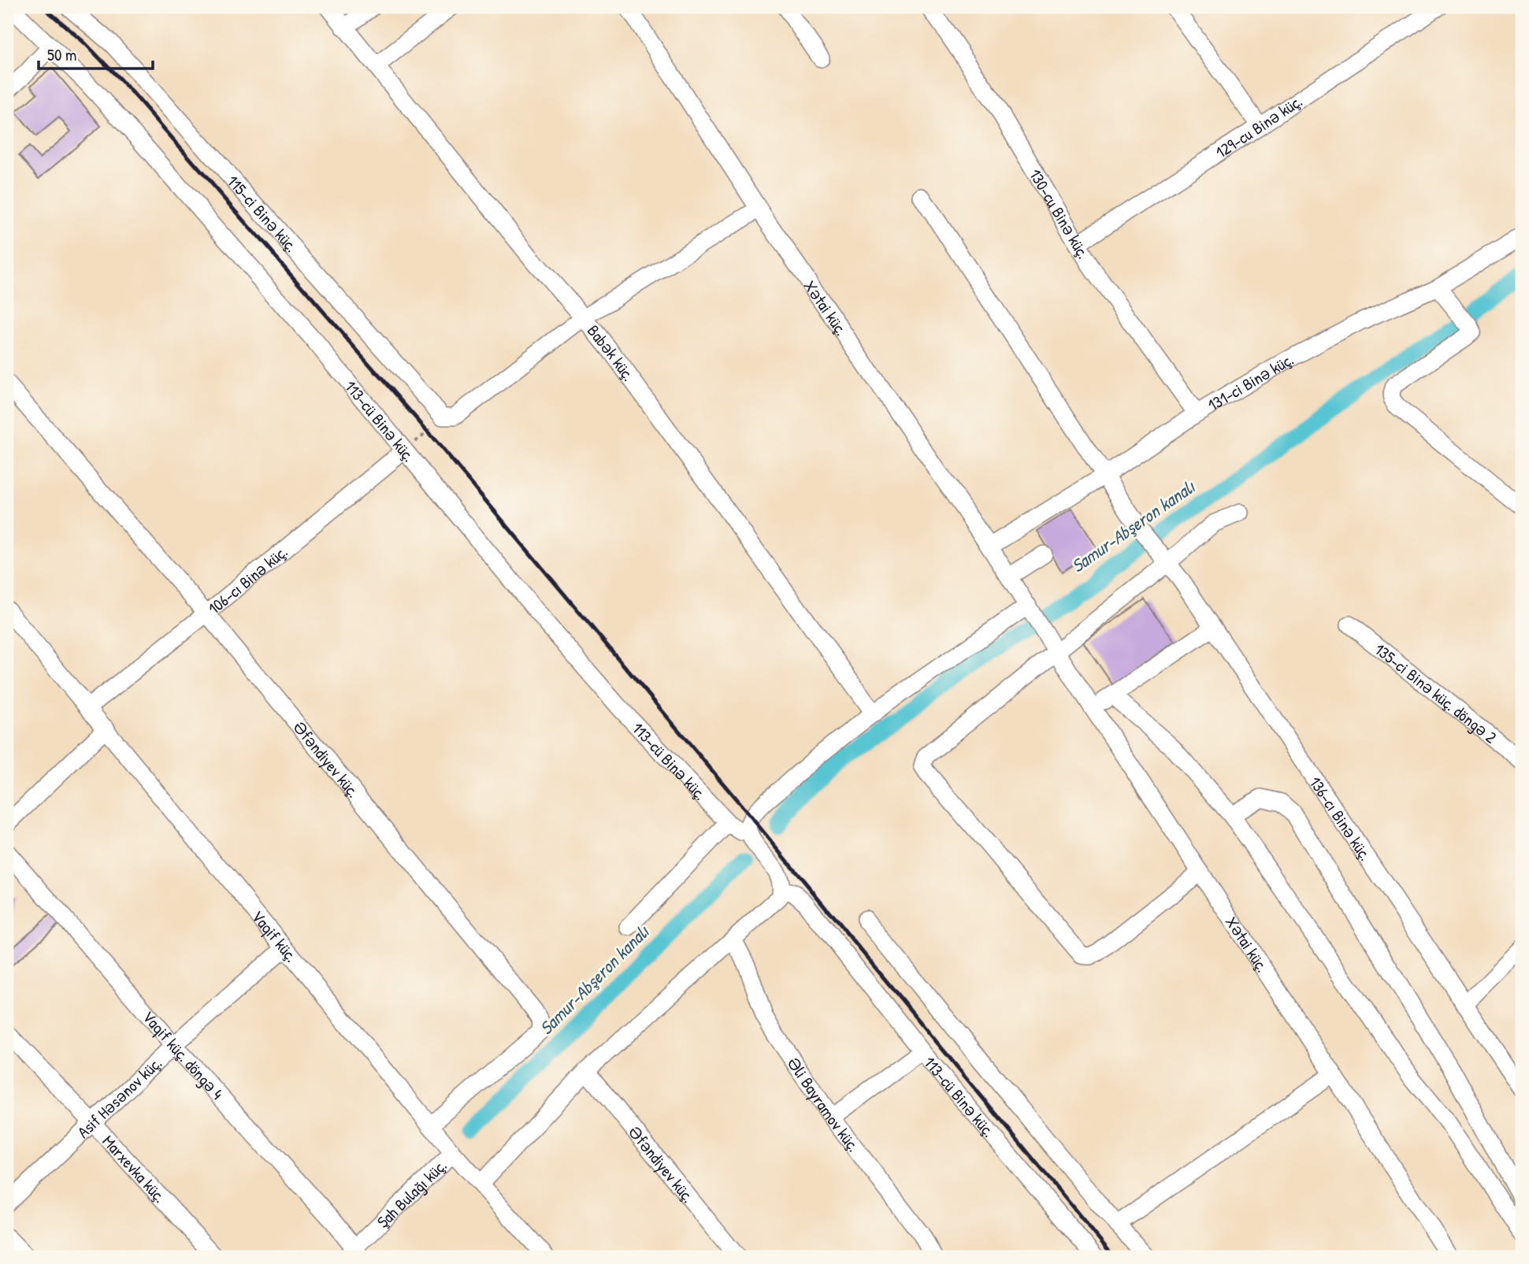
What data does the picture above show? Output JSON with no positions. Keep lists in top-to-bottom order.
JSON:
{
  "streets": {
    "street": [
      "129-cu Binə küç.",
      "130-cu Binə küç.",
      "115-ci Binə küç.",
      "Xətai küç.",
      "Babək küç.",
      "131-ci Binə küç.",
      "113-cü Binə küç.",
      "106-cı Binə küç.",
      "135-ci Binə küç. döngə 2",
      "Əfəndiyev küç.",
      "136-cı Binə küç.",
      "Vaqif küç.",
      "Vaqif küç. döngə 4",
      "Asif Həsənov küç.",
      "Əli Bayramov küç.",
      "Marxevka küç.",
      "Şah Bulağı küç."
    ]
  },
  "crossings": [
    ["129-cu Binə küç.", "130-cu Binə küç."],
    ["130-cu Binə küç.", "131-ci Binə küç."],
    ["Xətai küç.", "131-ci Binə küç."],
    ["131-ci Binə küç.", "136-cı Binə küç."],
    ["113-cü Binə küç.", "106-cı Binə küç."],
    ["106-cı Binə küç.", "Əfəndiyev küç."],
    ["106-cı Binə küç.", "Vaqif küç."],
    ["Əfəndiyev küç.", "Vaqif küç."],
    ["Vaqif küç.", "Asif Həsənov küç."],
    ["Vaqif küç.", "Şah Bulağı küç."],
    ["Vaqif küç. döngə 4", "Asif Həsənov küç."],
    ["Vaqif küç. döngə 4", "Şah Bulağı küç."],
    ["Asif Həsənov küç.", "Marxevka küç."]
  ],
  "water": ["Samur-Abşeron kanalı"],
  "scale_bar": "50 m"
}
